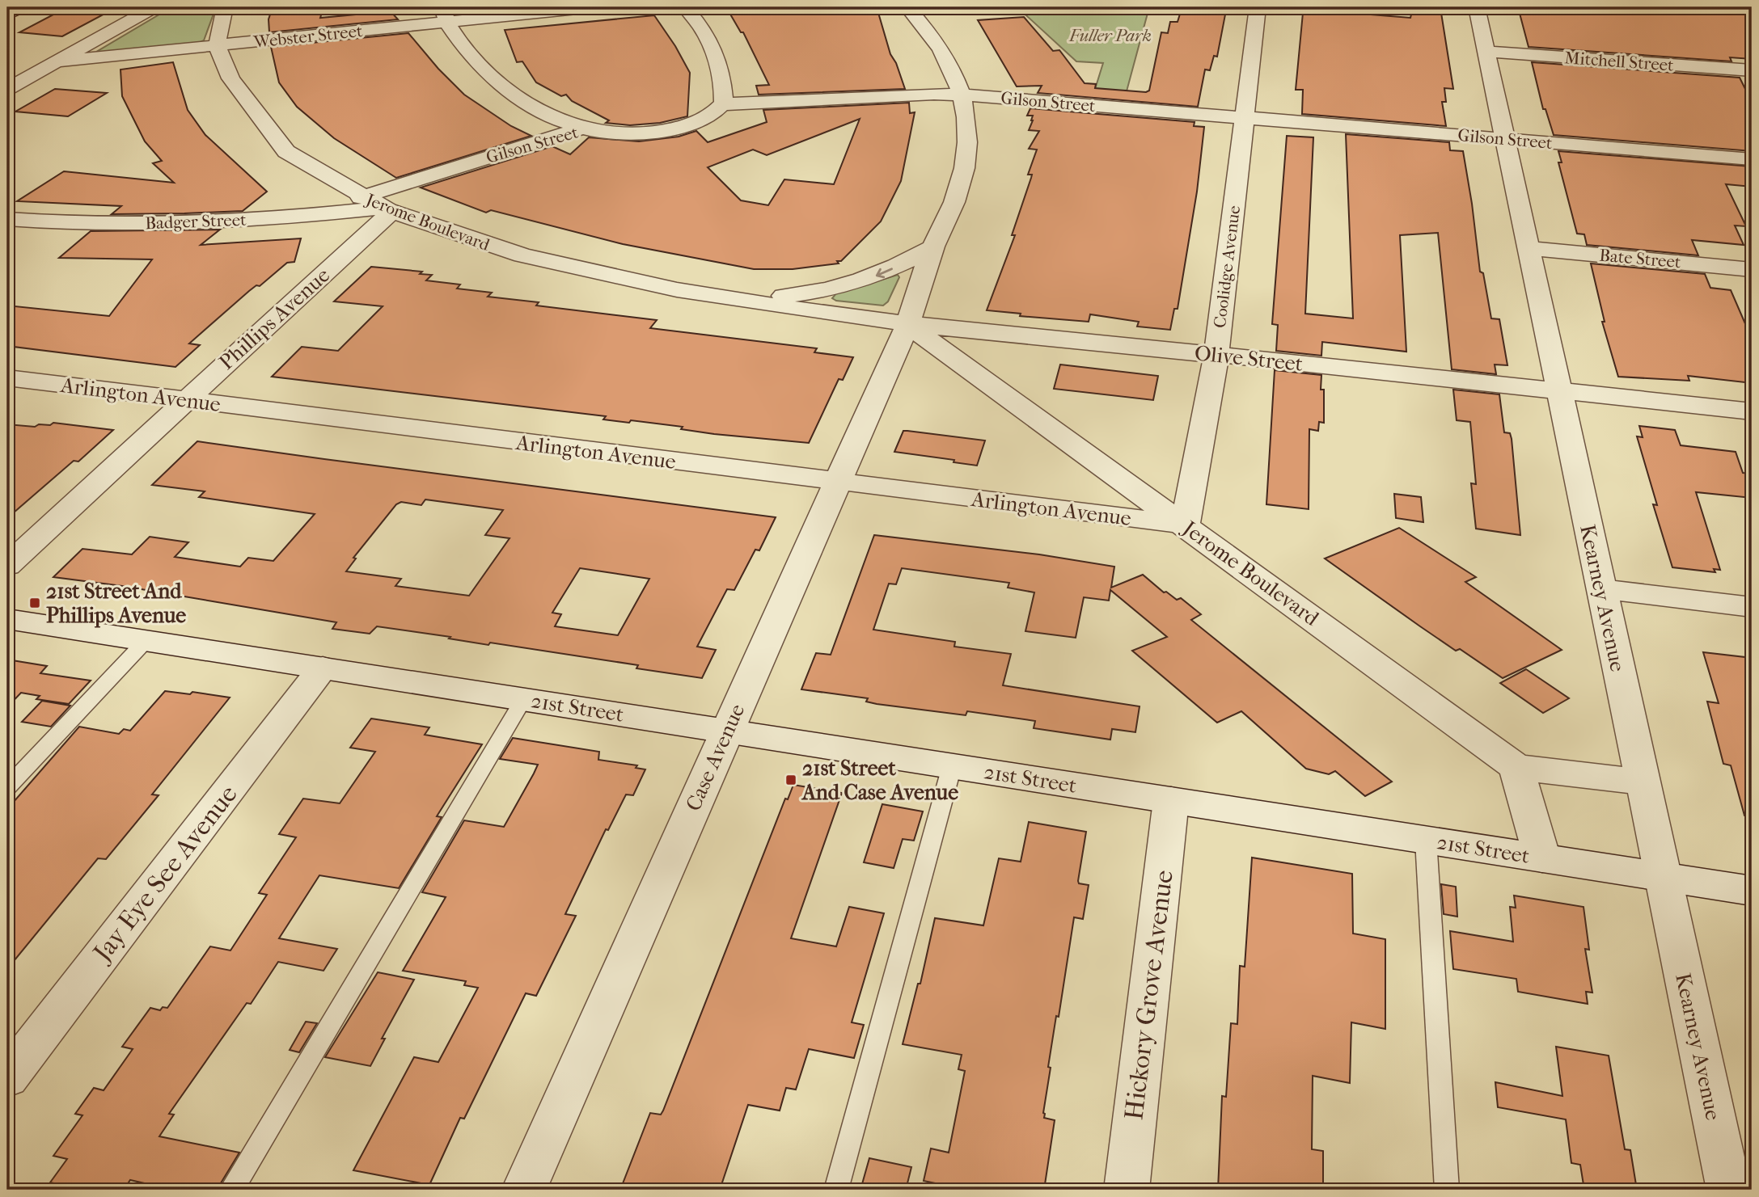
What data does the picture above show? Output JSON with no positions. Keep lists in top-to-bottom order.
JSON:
{
  "streets": {
    "street": [
      "Webster Street",
      "Mitchell Street",
      "Gilson Street",
      "Badger Street",
      "Jerome Boulevard",
      "Bate Street",
      "Coolidge Avenue",
      "Phillips Avenue",
      "Olive Street",
      "Arlington Avenue",
      "Kearney Avenue",
      "21st Street",
      "Case Avenue",
      "Jay Eye See Avenue",
      "Hickory Grove Avenue"
    ]
  },
  "crossings": [
    ["Webster Street", "Jerome Boulevard"],
    ["Mitchell Street", "Kearney Avenue"],
    ["Gilson Street", "Jerome Boulevard"],
    ["Gilson Street", "Coolidge Avenue"],
    ["Gilson Street", "Kearney Avenue"],
    ["Gilson Street", "Case Avenue"],
    ["Badger Street", "Jerome Boulevard"],
    ["Badger Street", "Phillips Avenue"],
    ["Jerome Boulevard", "Coolidge Avenue"],
    ["Jerome Boulevard", "Phillips Avenue"],
    ["Jerome Boulevard", "Olive Street"],
    ["Jerome Boulevard", "Arlington Avenue"],
    ["Jerome Boulevard", "Case Avenue"],
    ["Bate Street", "Kearney Avenue"],
    ["Coolidge Avenue", "Olive Street"],
    ["Coolidge Avenue", "Arlington Avenue"],
    ["Phillips Avenue", "Arlington Avenue"],
    ["Olive Street", "Kearney Avenue"],
    ["Olive Street", "Case Avenue"],
    ["Arlington Avenue", "Case Avenue"],
    ["Kearney Avenue", "21st Street"],
    ["21st Street", "Case Avenue"],
    ["21st Street", "Jay Eye See Avenue"],
    ["21st Street", "Hickory Grove Avenue"]
  ],
  "parks": ["Fuller Park"],
  "places": {
    "transit": ["21st Street And Phillips Avenue", "21st Street And Case Avenue"]
  }
}
